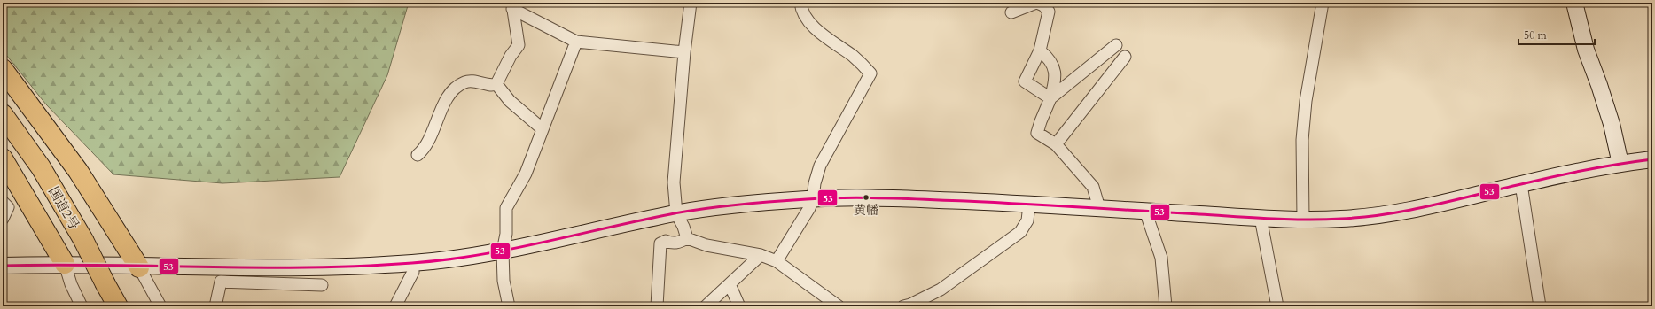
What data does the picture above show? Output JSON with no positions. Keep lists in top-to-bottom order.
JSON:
{
  "streets": {
    "highway": ["国道2号"]
  },
  "places": ["黄幡"],
  "lines": ["transit line 53"],
  "scale_bar": "50 m"
}
